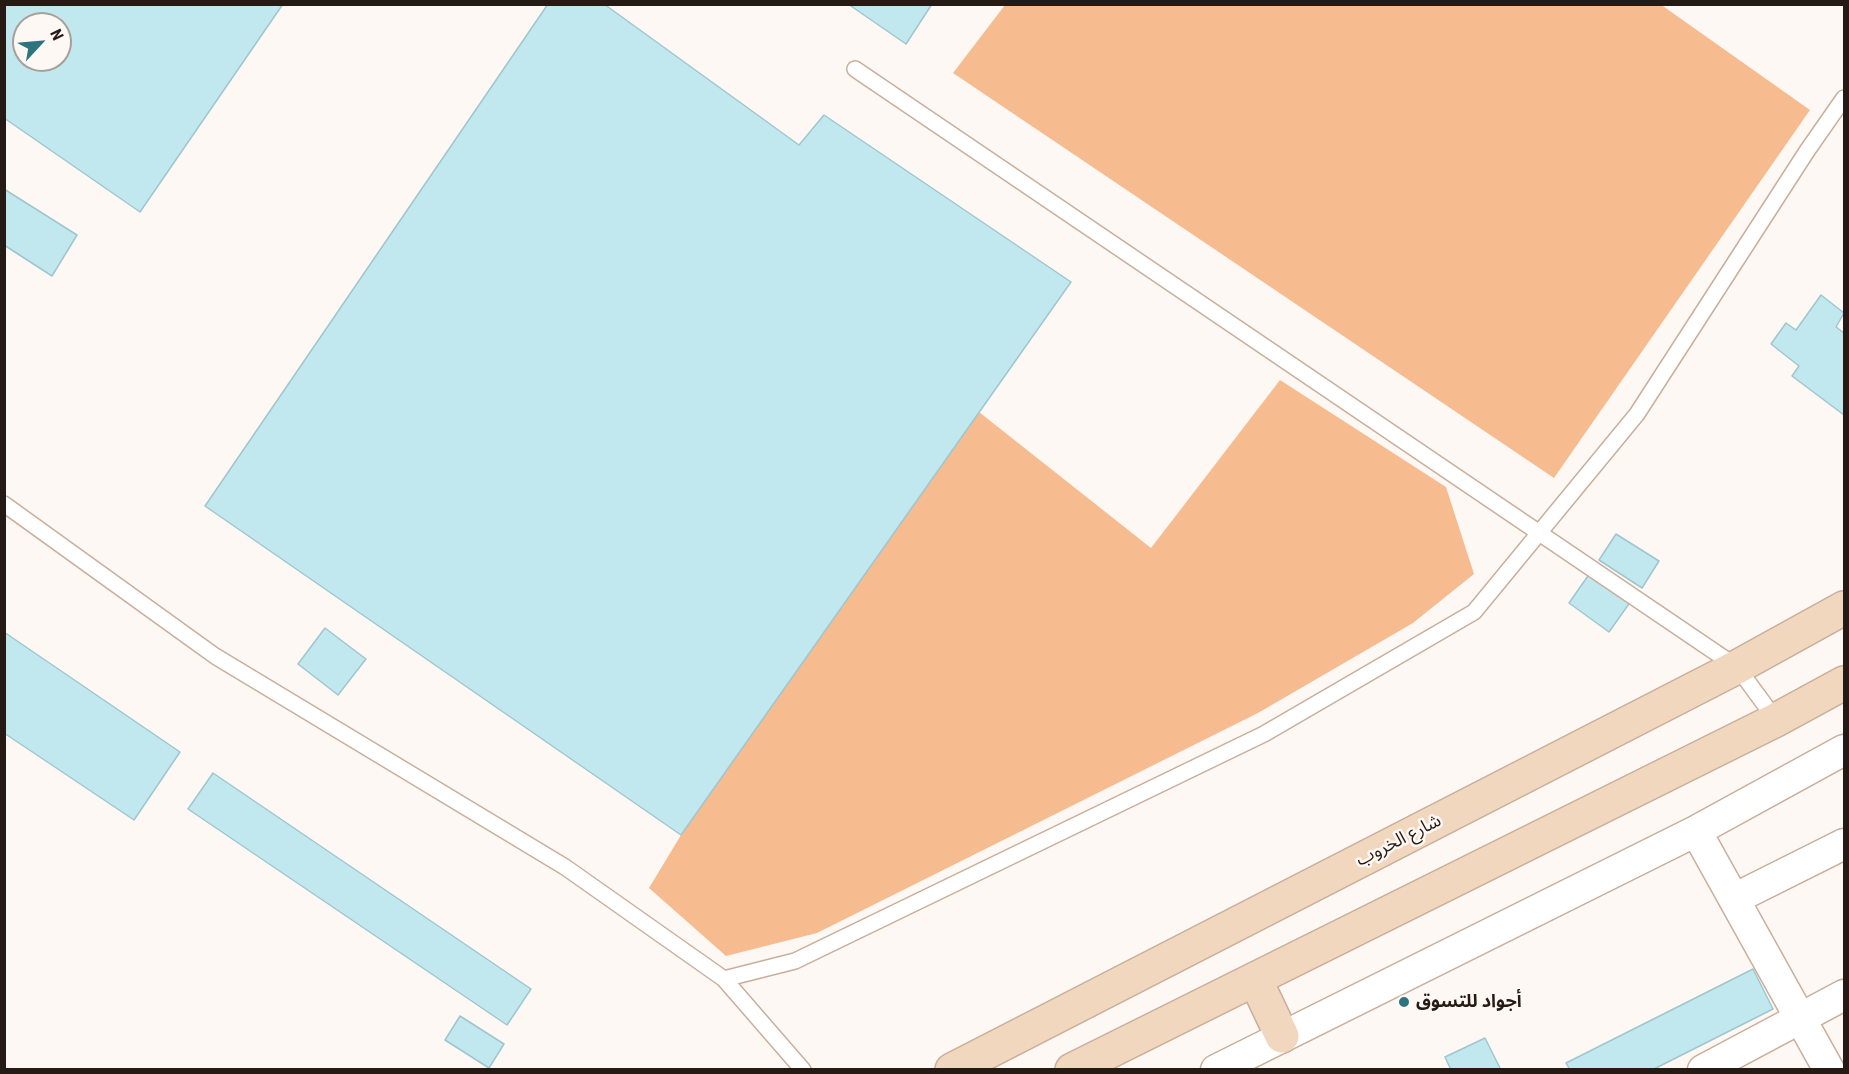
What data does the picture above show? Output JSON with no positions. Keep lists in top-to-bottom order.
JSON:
{
  "streets": {
    "main road": ["شارع الخروب"]
  },
  "places": ["أجواد للتسوق"],
  "north": "top right"
}
